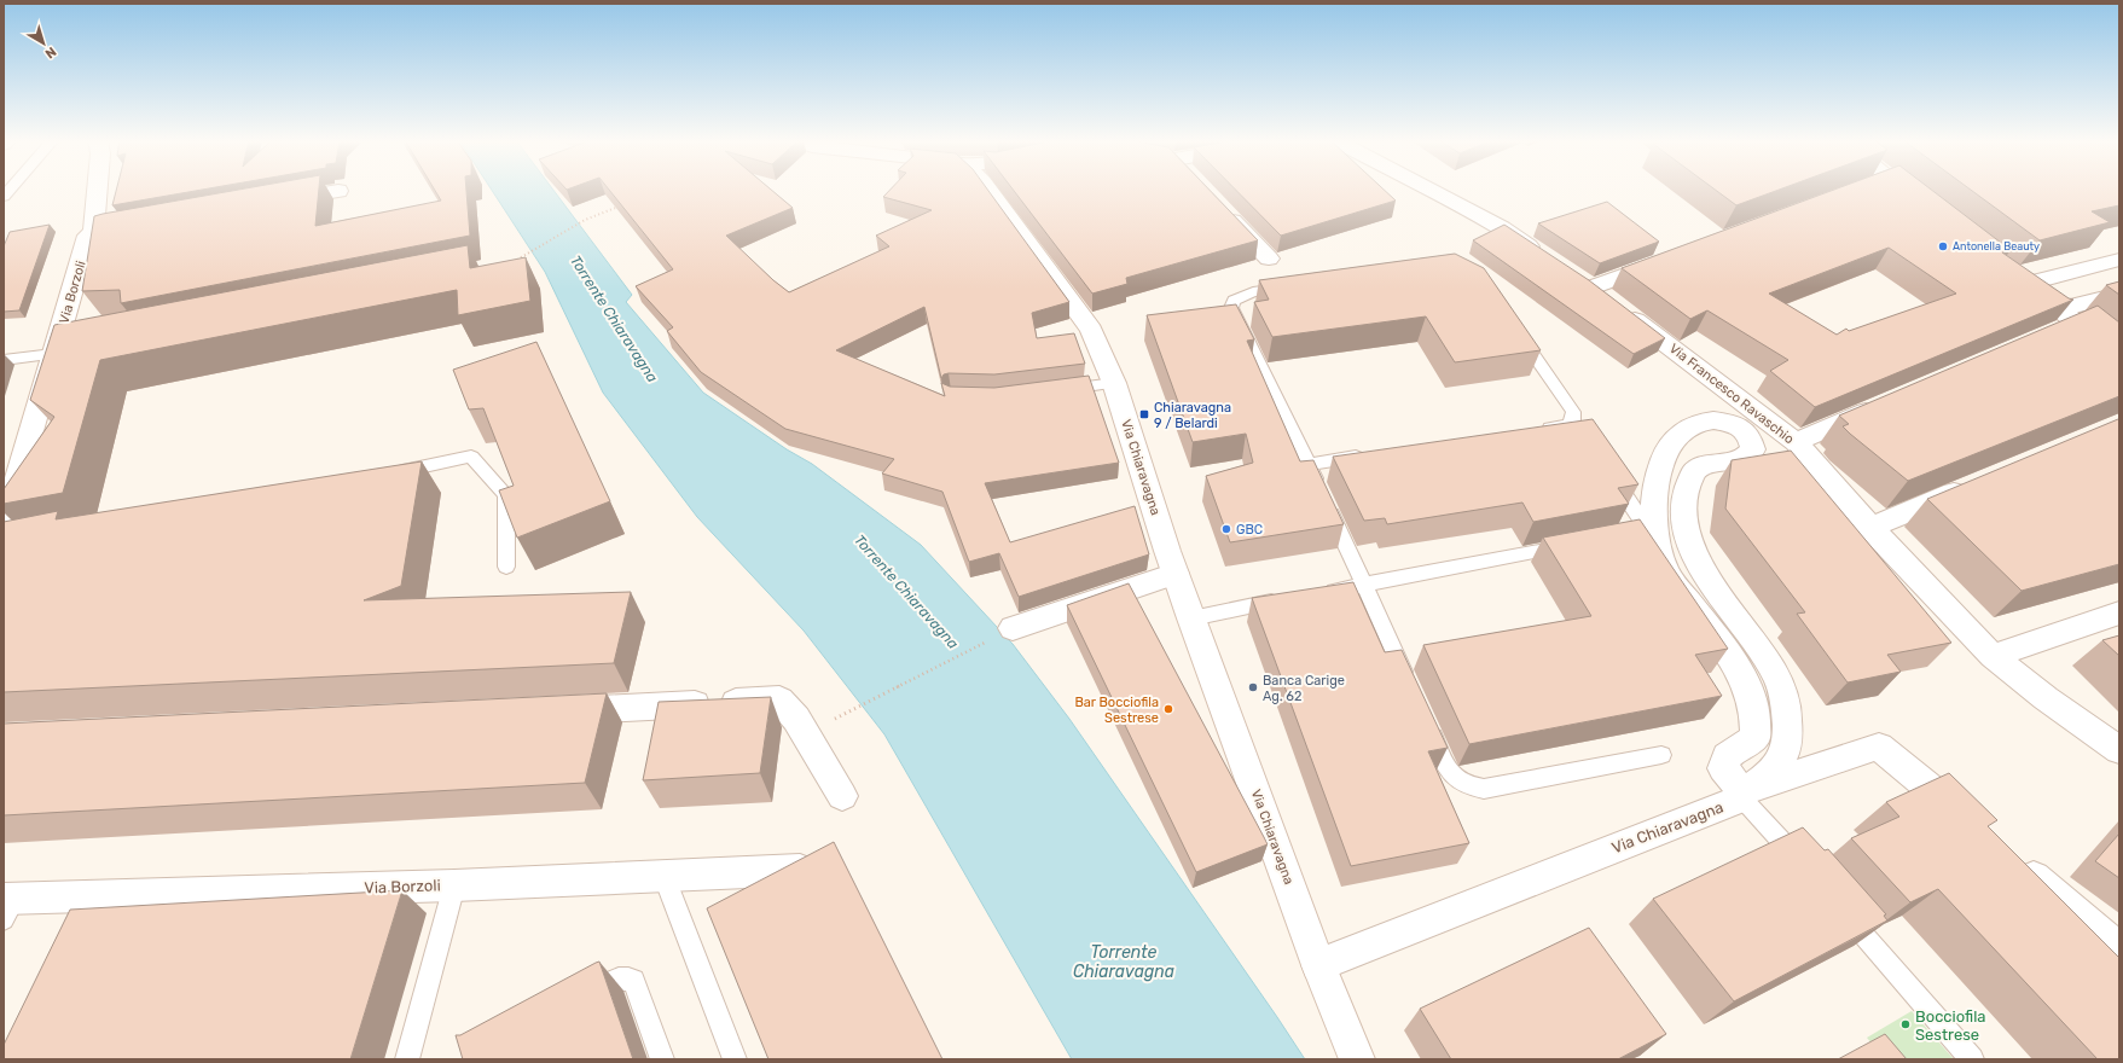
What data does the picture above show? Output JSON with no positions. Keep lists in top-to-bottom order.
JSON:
{
  "streets": {
    "street": ["Via Borzoli", "Via Francesco Ravaschio", "Via Chiaravagna"]
  },
  "water": ["Torrente Chiaravagna"],
  "places": {
    "other": [
      "Antonella Beauty",
      "GBC",
      "Banca Carige Ag. 62",
      "Bar Bocciofila Sestrese",
      "Bocciofila Sestrese"
    ],
    "transit": ["Chiaravagna 9 / Belardi"]
  },
  "north": "bottom right"
}
